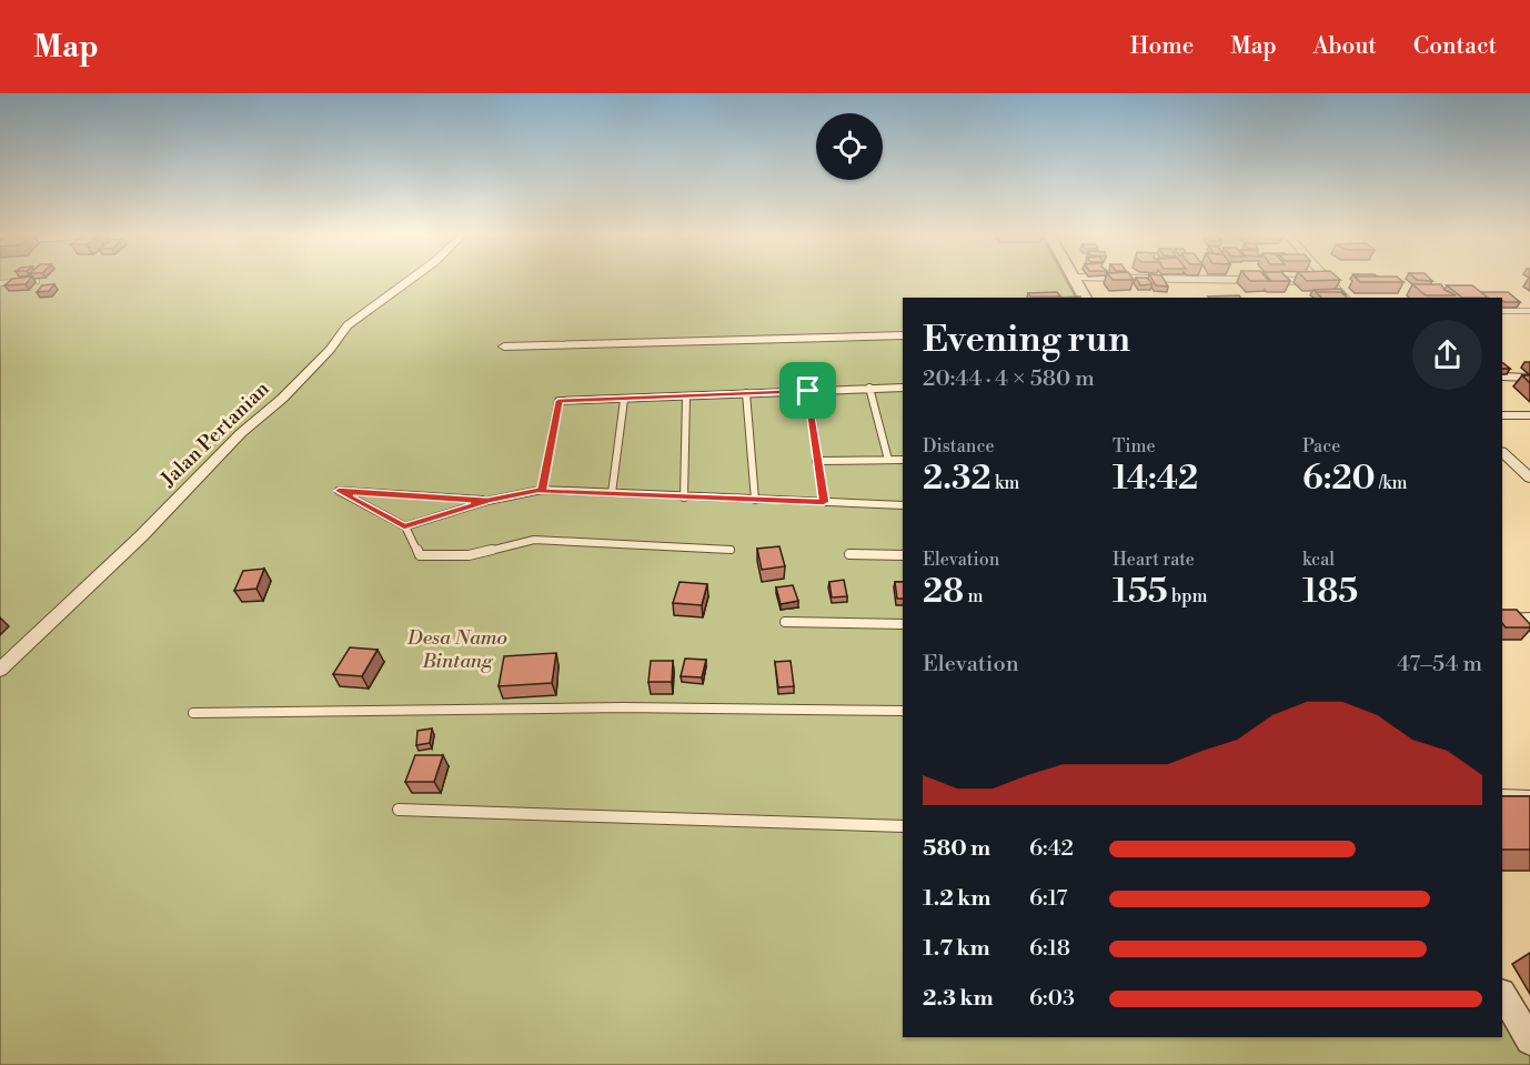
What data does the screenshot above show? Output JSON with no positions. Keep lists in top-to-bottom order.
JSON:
{
  "streets": {
    "street": ["Jalan Pertanian"]
  },
  "parks": ["Desa Namo Bintang"],
  "page": {
    "header": "Map",
    "nav": [
      "Home",
      "Map",
      "About",
      "Contact"
    ],
    "heading": ["Evening run", "20:44 · 4 × 580 m"],
    "stats": [
      ["Distance", "2.32 km"],
      ["Time", "14:42"],
      ["Pace", "6:20 /km"],
      ["Elevation", "28 m"],
      ["Heart rate", "155 bpm"],
      ["kcal", "185"]
    ],
    "chart": ["Elevation", "47–54 m"],
    "list": [
      {
        "name": "580 m",
        "note": "6:42"
      },
      {
        "name": "1.2 km",
        "note": "6:17"
      },
      {
        "name": "1.7 km",
        "note": "6:18"
      },
      {
        "name": "2.3 km",
        "note": "6:03"
      }
    ]
  }
}
